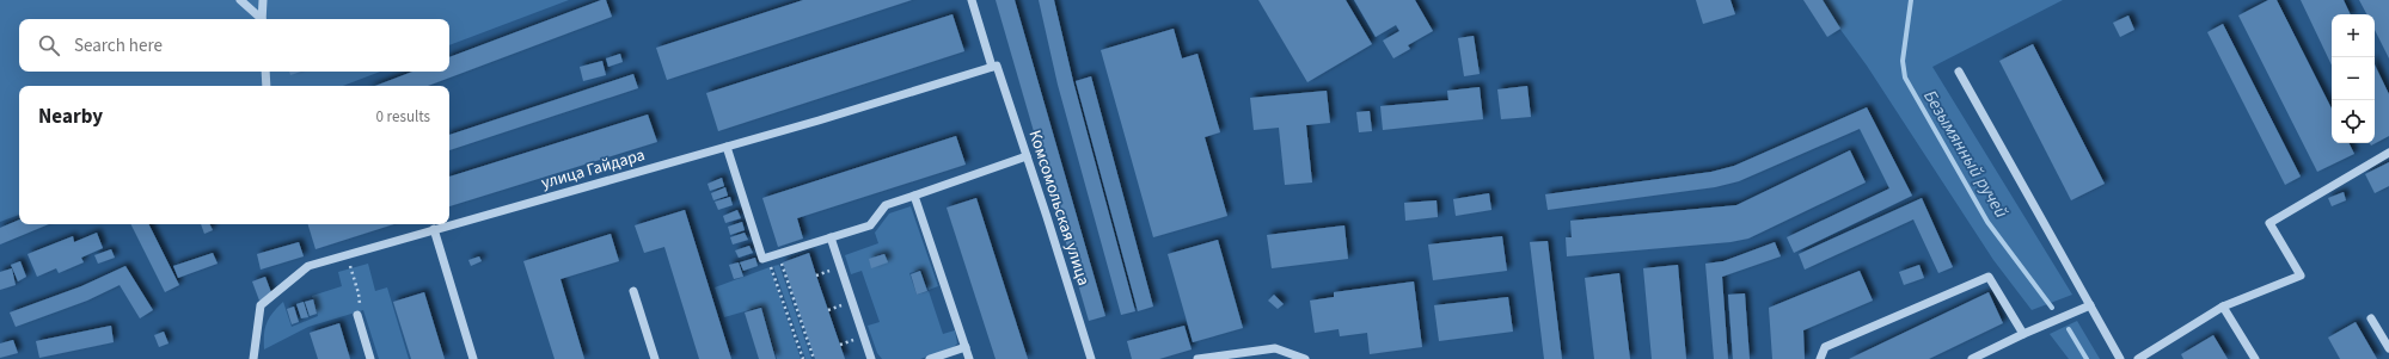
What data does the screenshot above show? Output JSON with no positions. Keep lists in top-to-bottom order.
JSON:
{
  "streets": {
    "street": ["улица Гайдара", "Комсомольская улица"]
  },
  "crossings": [
    ["улица Гайдара", "Комсомольская улица"]
  ],
  "water": ["Безымянный ручей"],
  "page": {
    "map_buttons": ["+", "−"],
    "search": "Search here",
    "heading": ["Nearby", "0 results"]
  }
}
